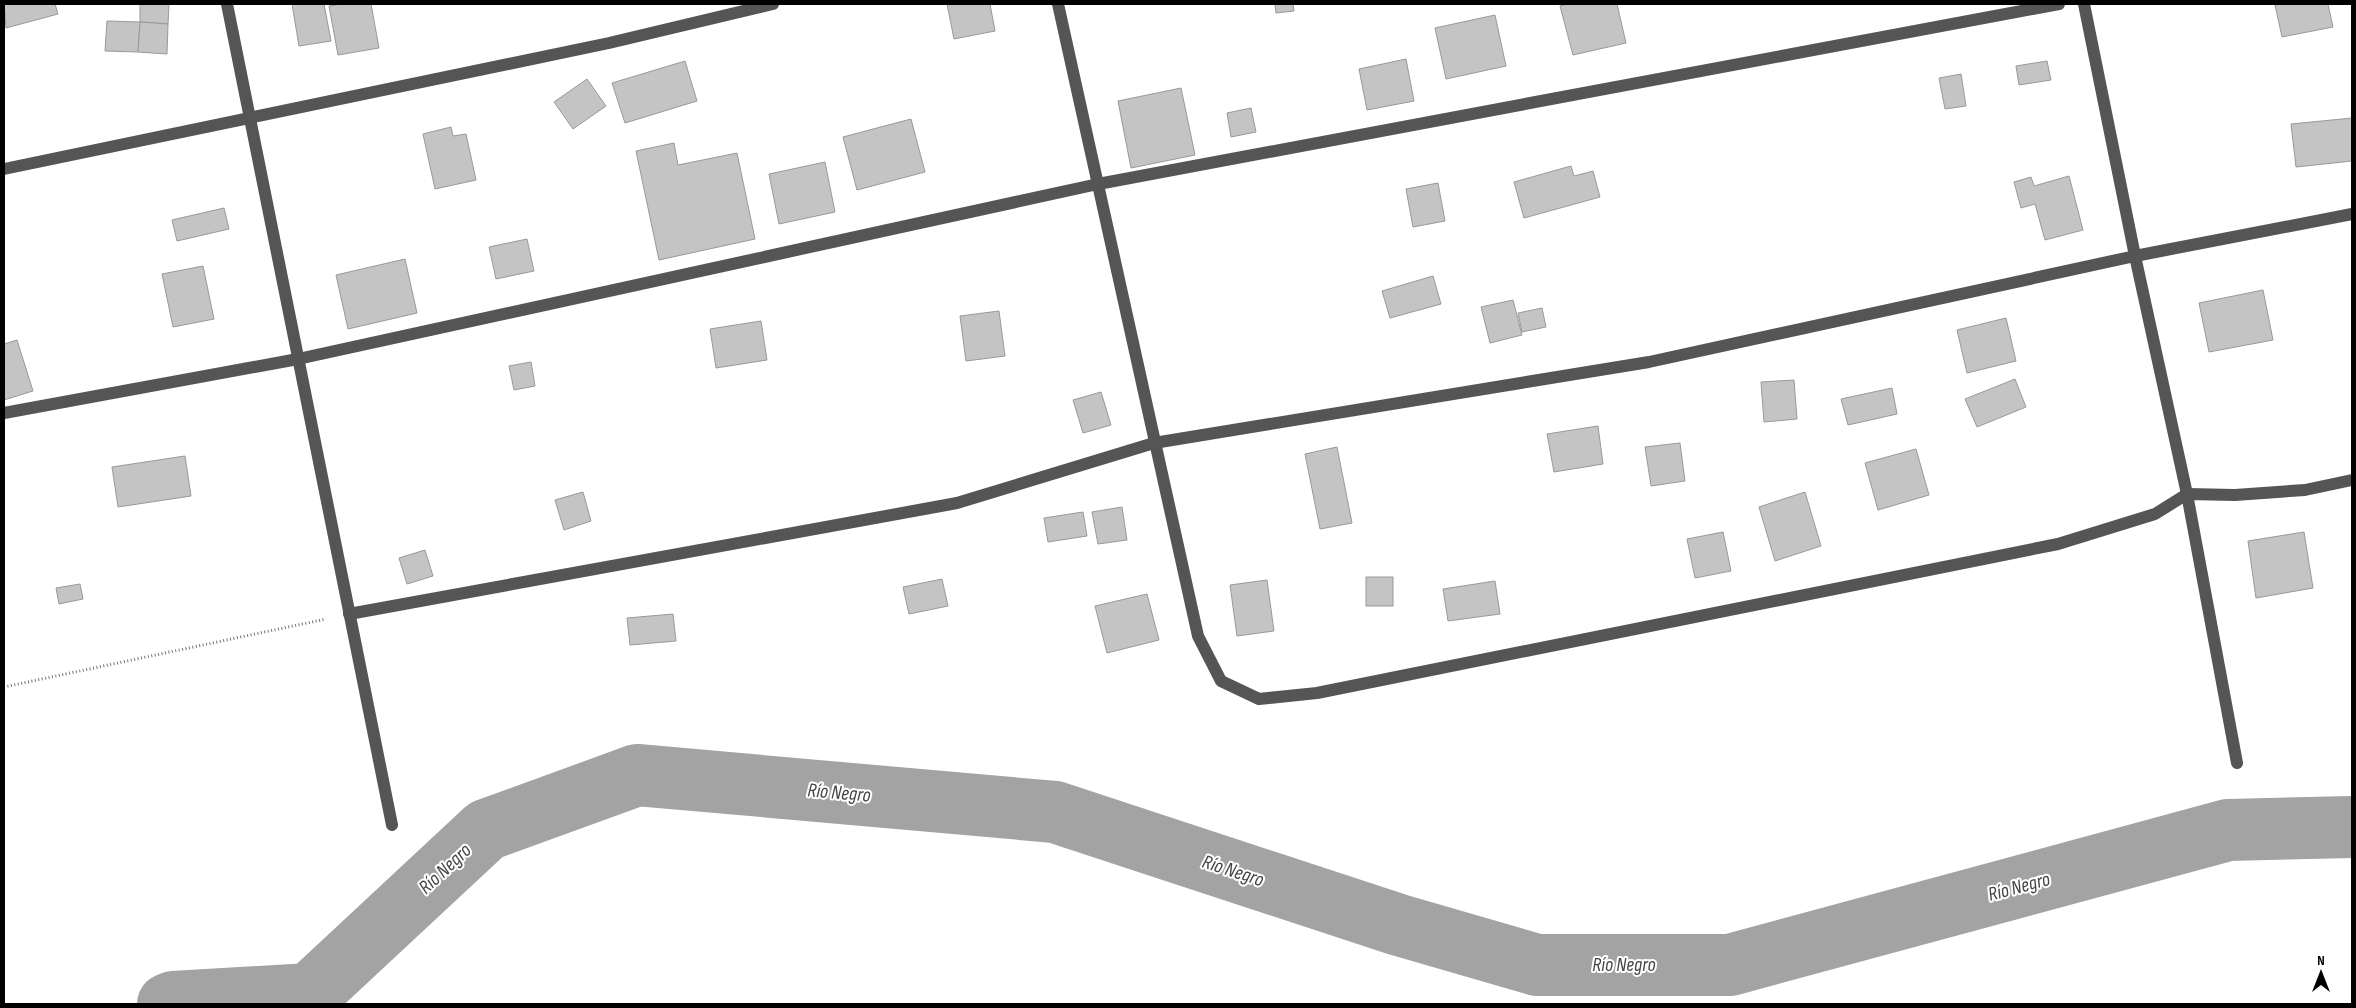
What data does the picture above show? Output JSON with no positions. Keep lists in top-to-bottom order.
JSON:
{
  "water": ["Río Negro"],
  "north": "top"
}
